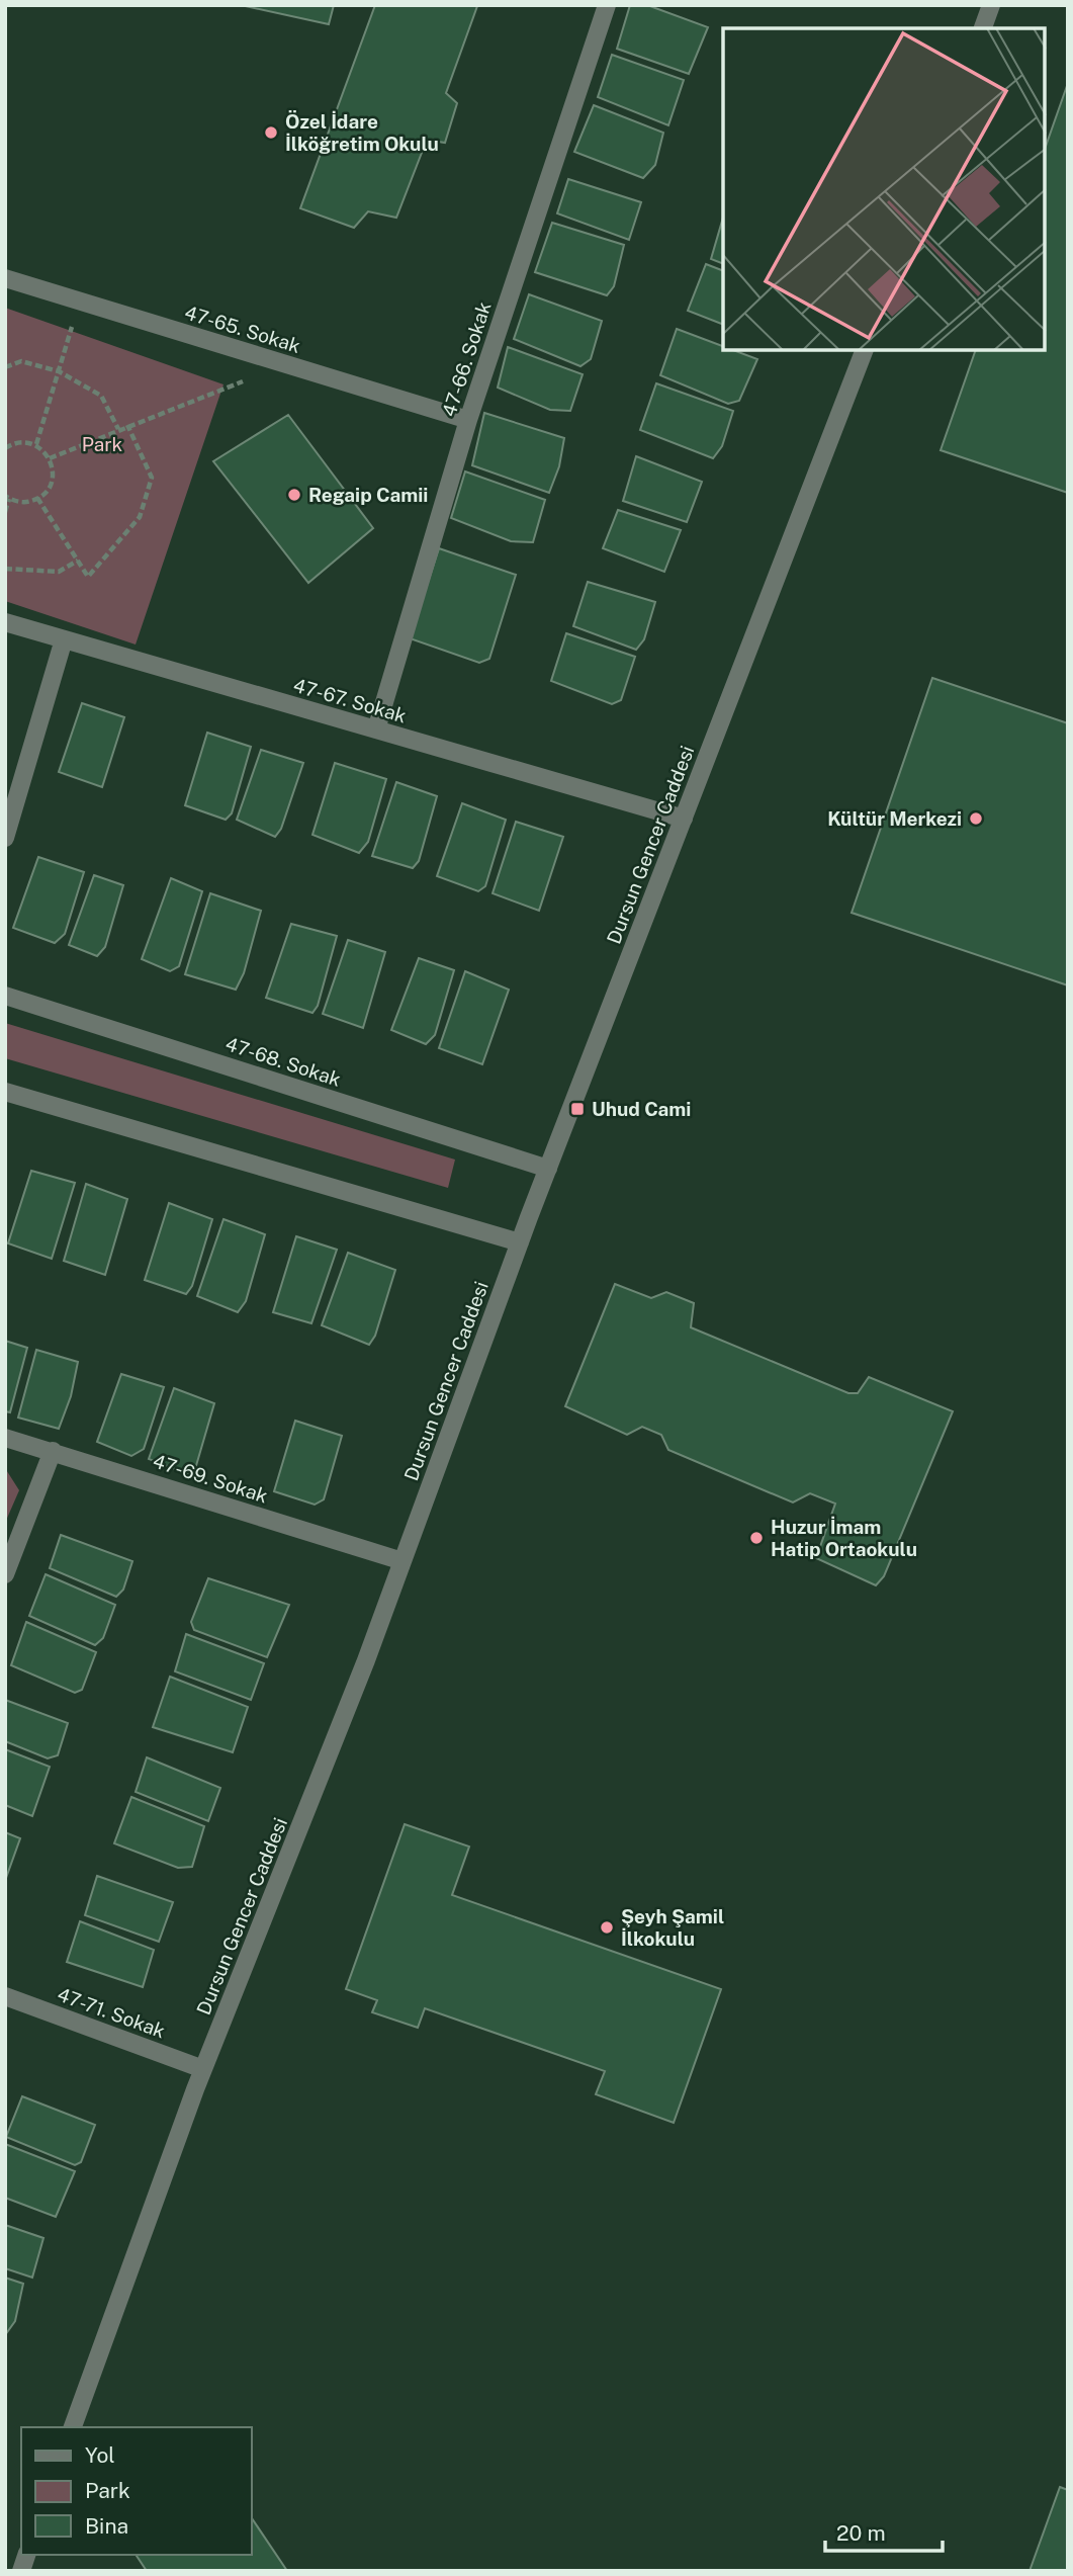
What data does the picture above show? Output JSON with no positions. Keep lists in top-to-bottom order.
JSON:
{
  "streets": {
    "street": [
      "47-65. Sokak",
      "47-66. Sokak",
      "47-67. Sokak",
      "Dursun Gencer Caddesi",
      "47-68. Sokak",
      "47-69. Sokak",
      "47-71. Sokak"
    ]
  },
  "crossings": [
    ["47-65. Sokak", "47-66. Sokak"],
    ["47-66. Sokak", "47-67. Sokak"],
    ["47-67. Sokak", "Dursun Gencer Caddesi"],
    ["Dursun Gencer Caddesi", "47-68. Sokak"],
    ["Dursun Gencer Caddesi", "47-69. Sokak"],
    ["Dursun Gencer Caddesi", "47-71. Sokak"]
  ],
  "parks": ["Park"],
  "places": {
    "other": [
      "Özel İdare İlköğretim Okulu",
      "Regaip Camii",
      "Kültür Merkezi",
      "Huzur İmam Hatip Ortaokulu",
      "Şeyh Şamil İlkokulu"
    ],
    "transit": ["Uhud Cami"]
  },
  "legend": ["Yol", "Park", "Bina"],
  "scale_bar": "20 m"
}
